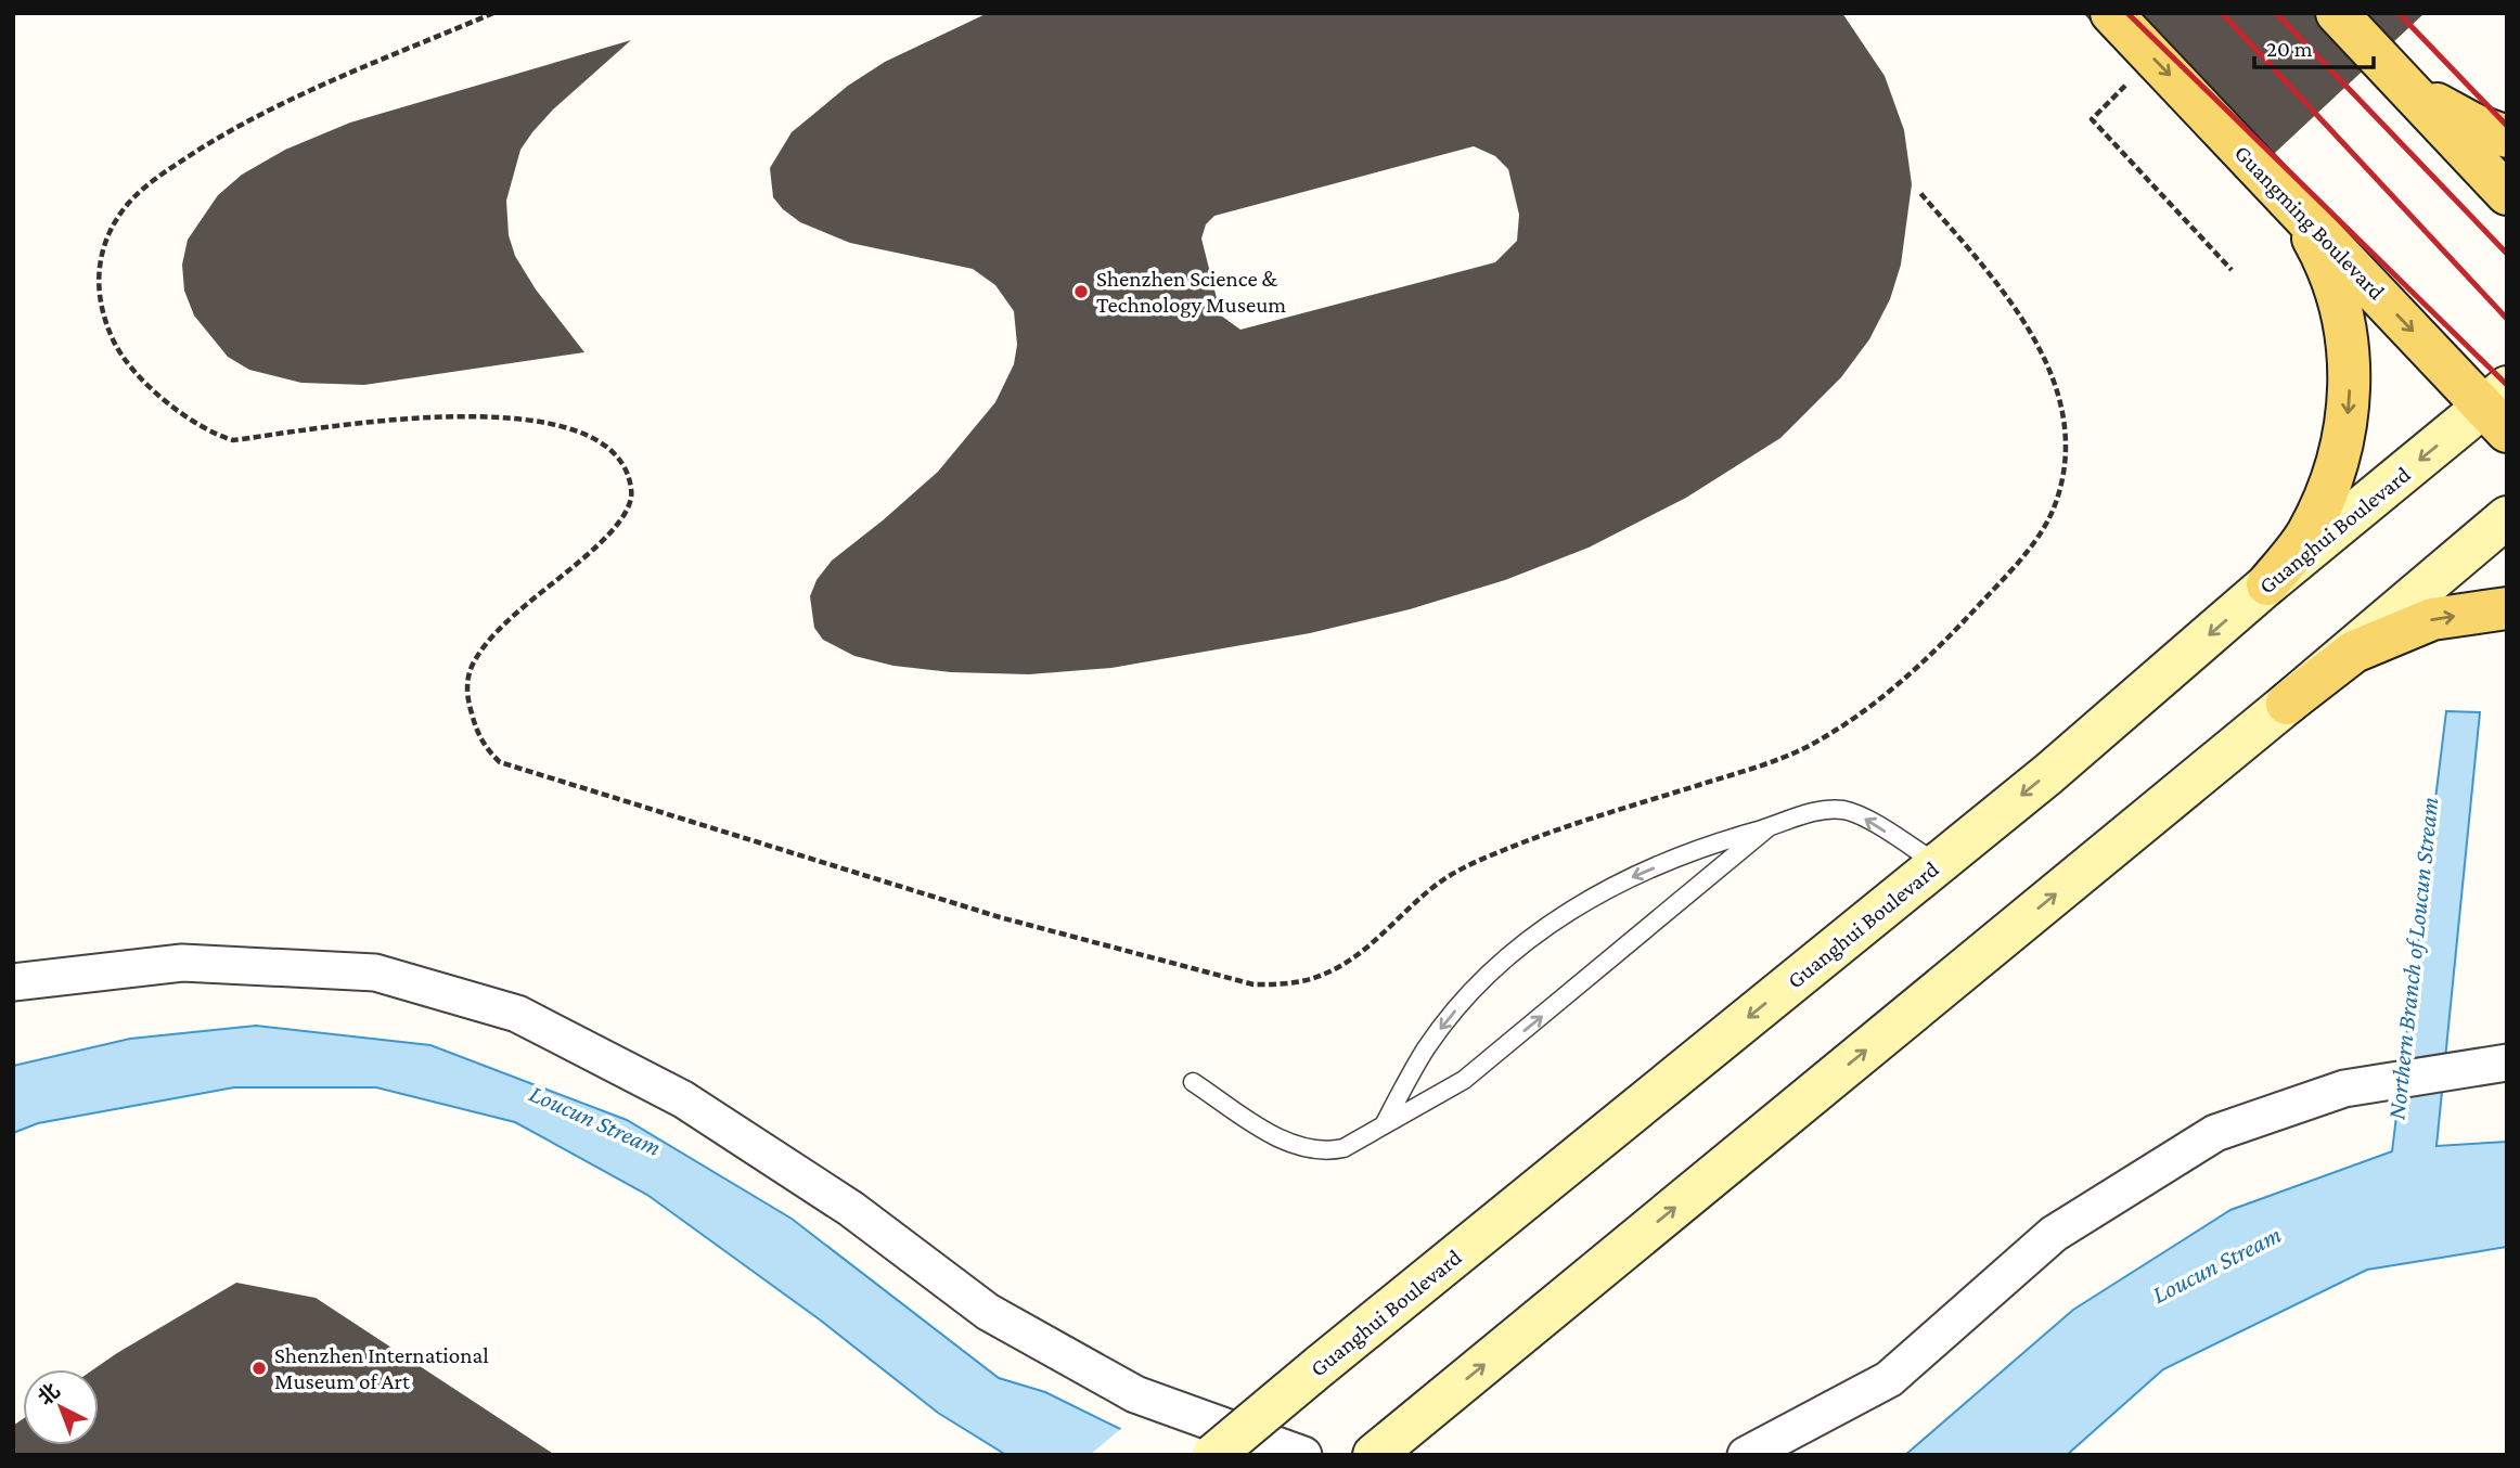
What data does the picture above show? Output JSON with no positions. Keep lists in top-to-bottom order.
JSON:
{
  "streets": {
    "main road": ["Guangming Boulevard", "Guanghui Boulevard"]
  },
  "crossings": [
    ["Guangming Boulevard", "Guanghui Boulevard"]
  ],
  "water": ["Northern Branch of Loucun Stream", "Loucun Stream"],
  "places": ["Shenzhen Science & Technology Museum", "Shenzhen International Museum of Art"],
  "scale_bar": "20 m",
  "north": "top left"
}
